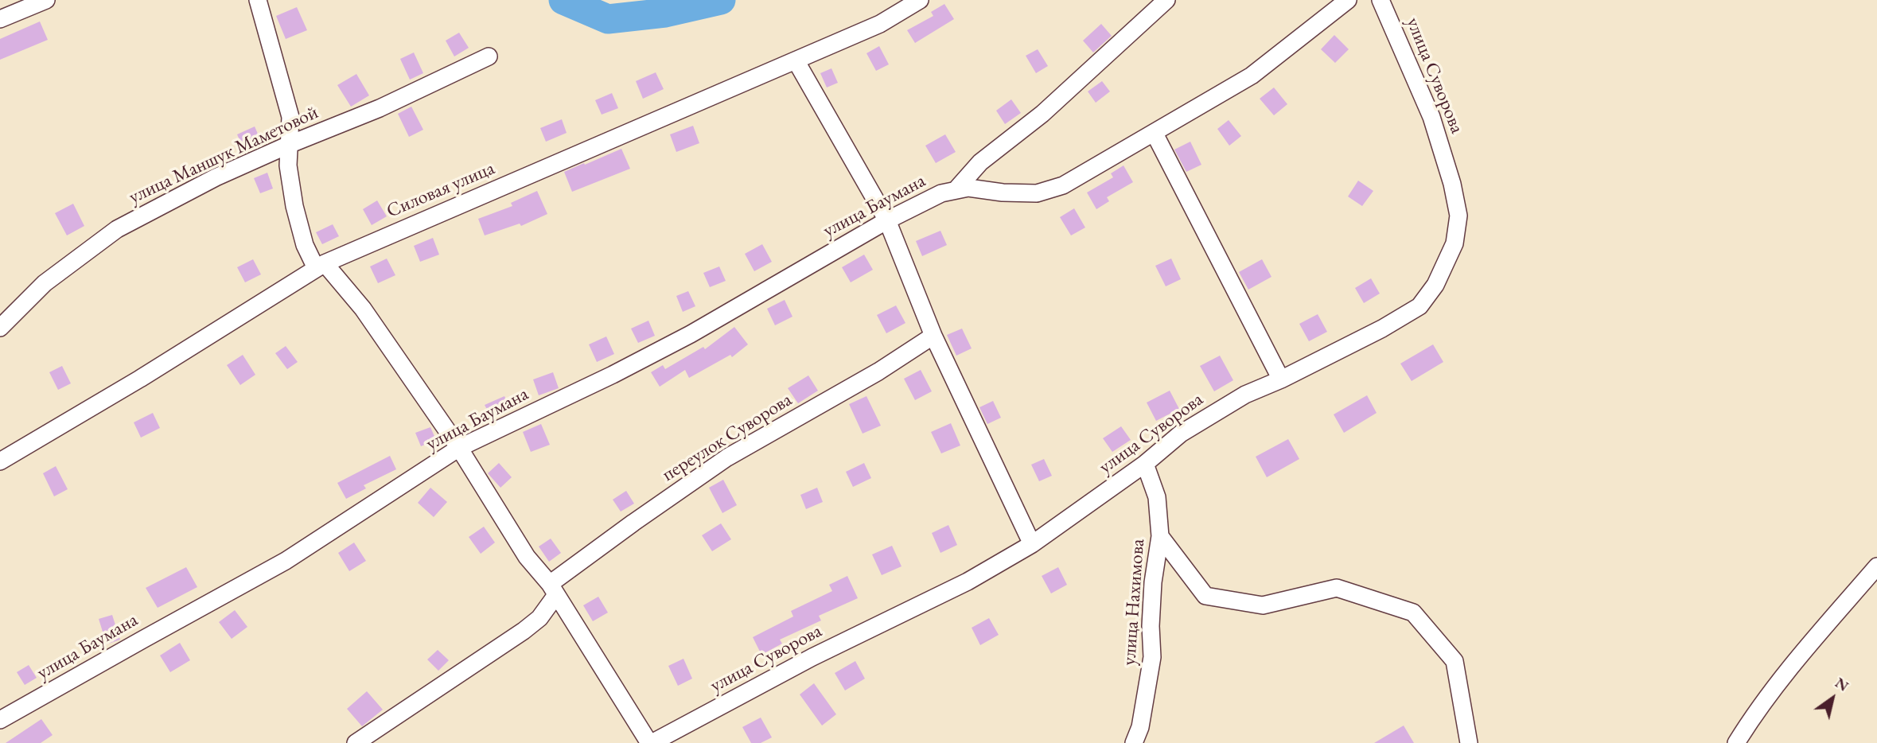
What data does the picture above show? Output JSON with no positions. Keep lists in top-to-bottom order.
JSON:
{
  "streets": {
    "street": [
      "улица Суворова",
      "улица Маншук Маметовой",
      "Силовая улица",
      "улица Баумана",
      "переулок Суворова",
      "улица Нахимова"
    ]
  },
  "crossings": [
    ["улица Суворова", "улица Нахимова"]
  ],
  "north": "top right"
}
